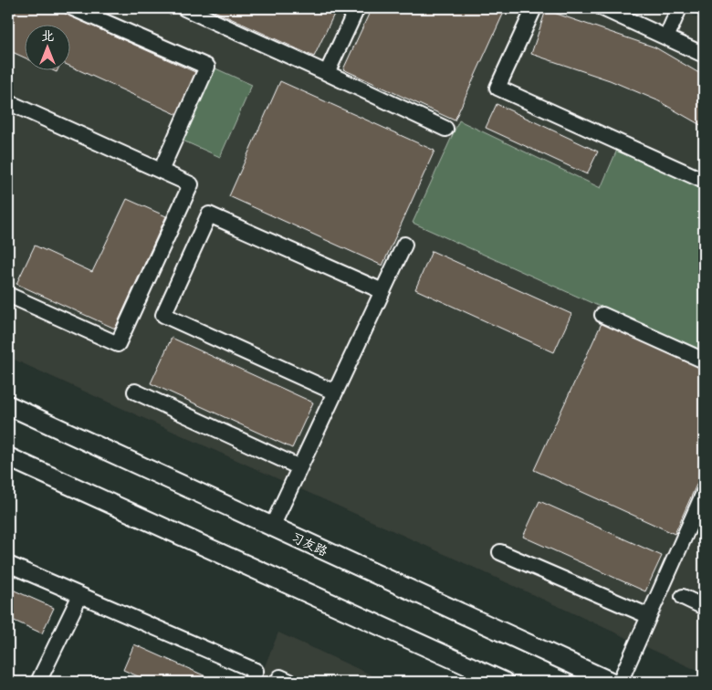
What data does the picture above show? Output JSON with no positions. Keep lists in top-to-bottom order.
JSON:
{
  "streets": {
    "main road": ["习友路"]
  },
  "north": "top"
}
